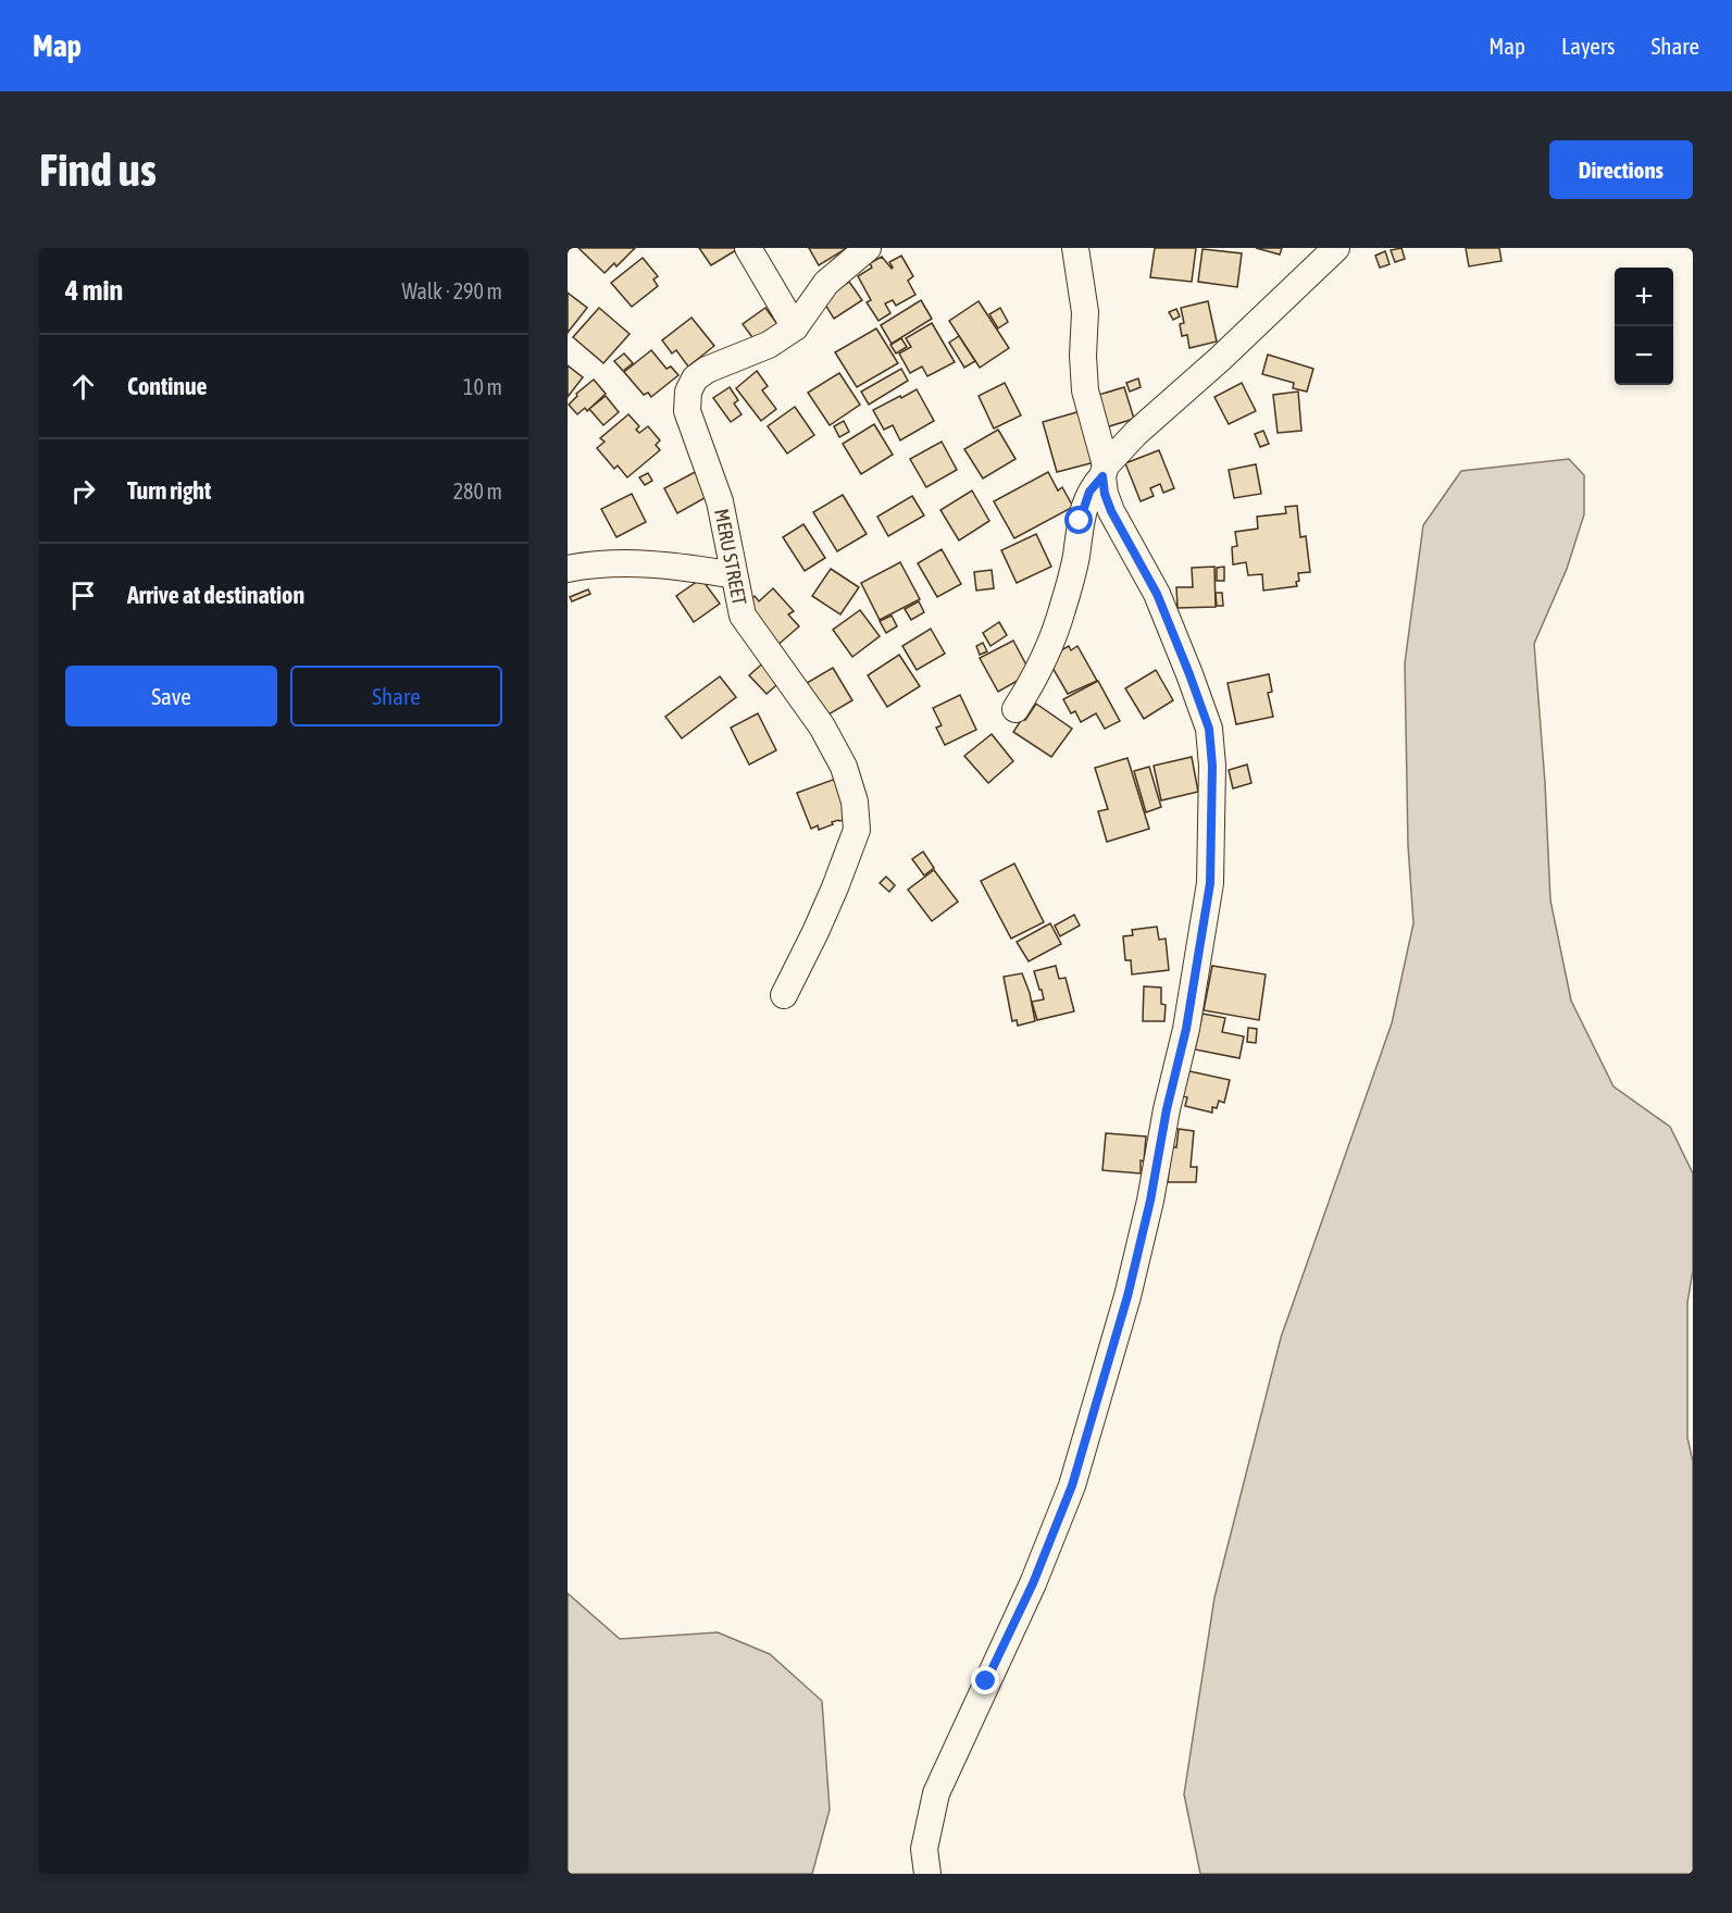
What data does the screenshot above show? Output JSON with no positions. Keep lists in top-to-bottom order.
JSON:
{
  "streets": {
    "street": ["MERU STREET"]
  },
  "page": {
    "header": "Map",
    "nav": ["Map", "Layers", "Share"],
    "buttons": [
      "Directions",
      ["Save", "Share"]
    ],
    "title": "Find us",
    "heading": ["4 min", "Walk · 290 m"],
    "map_buttons": ["+", "−"],
    "list": [
      ["Continue", "10 m"],
      ["Turn right", "280 m"],
      "Arrive at destination"
    ]
  }
}
